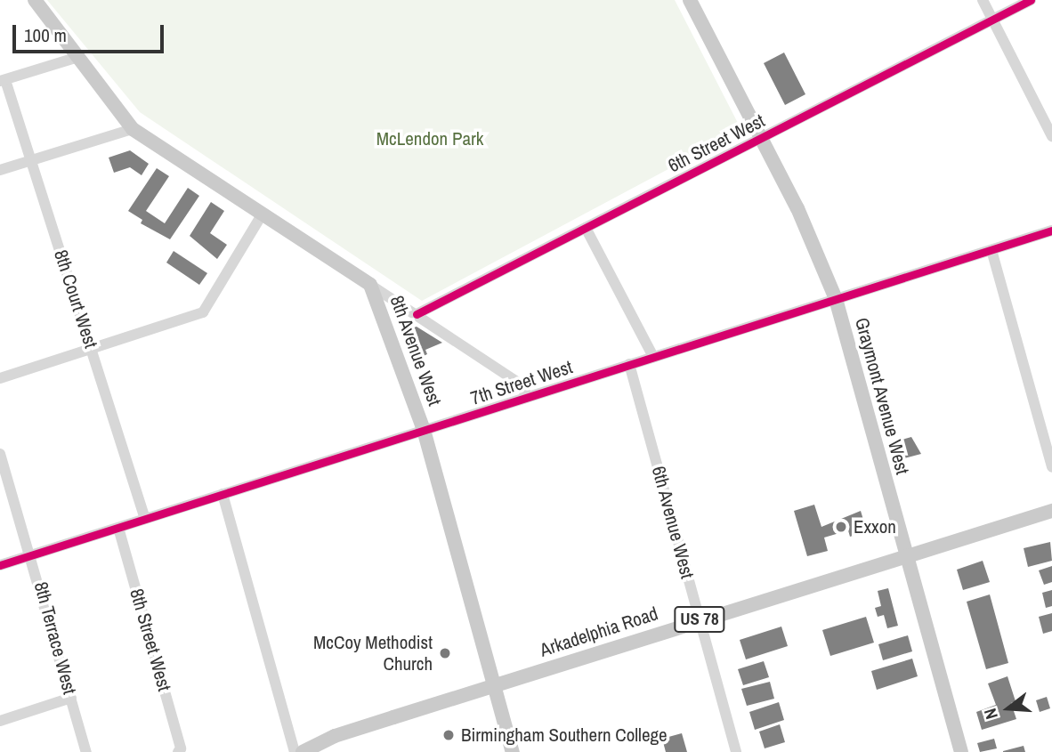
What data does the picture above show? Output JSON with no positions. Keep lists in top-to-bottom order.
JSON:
{
  "streets": {
    "main road": [
      "8th Avenue West",
      "Graymont Avenue West",
      "US 78",
      "Arkadelphia Road"
    ],
    "street": [
      "6th Street West",
      "8th Court West",
      "7th Street West",
      "6th Avenue West",
      "8th Terrace West",
      "8th Street West"
    ]
  },
  "crossings": [
    ["6th Street West", "Graymont Avenue West"],
    ["8th Court West", "7th Street West"],
    ["8th Avenue West", "7th Street West"],
    ["8th Avenue West", "Arkadelphia Road"],
    ["7th Street West", "Graymont Avenue West"],
    ["7th Street West", "6th Avenue West"],
    ["7th Street West", "8th Terrace West"],
    ["7th Street West", "8th Street West"],
    ["Graymont Avenue West", "Arkadelphia Road"],
    ["6th Avenue West", "Arkadelphia Road"]
  ],
  "parks": ["McLendon Park"],
  "places": ["Exxon", "McCoy Methodist Church", "Birmingham Southern College"],
  "scale_bar": "100 m",
  "north": "left"
}
